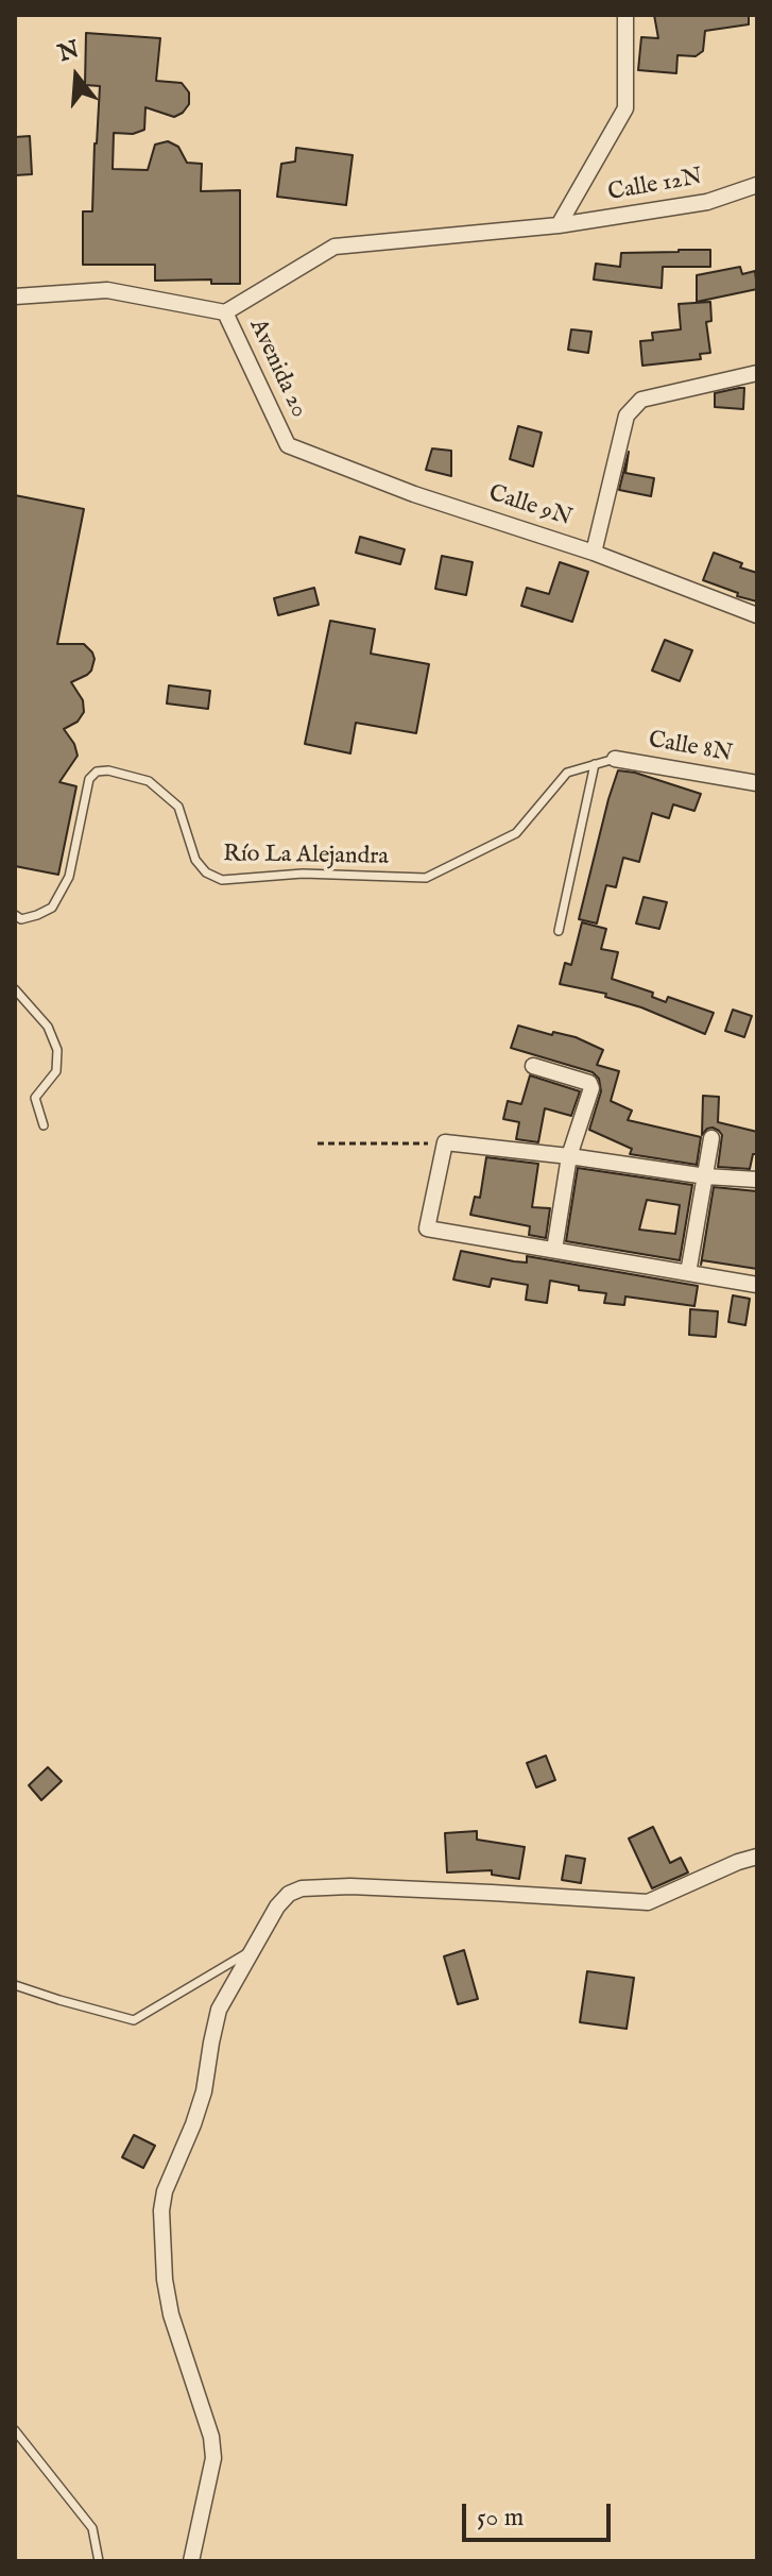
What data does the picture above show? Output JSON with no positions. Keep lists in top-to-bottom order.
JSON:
{
  "streets": {
    "street": [
      "Calle 12N",
      "Avenida 20",
      "Calle 9N",
      "Calle 8N"
    ],
    "lane": ["Río La Alejandra"]
  },
  "crossings": [
    ["Calle 12N", "Avenida 20"],
    ["Avenida 20", "Calle 9N"],
    ["Calle 8N", "Río La Alejandra"]
  ],
  "scale_bar": "50 m",
  "north": "top"
}
